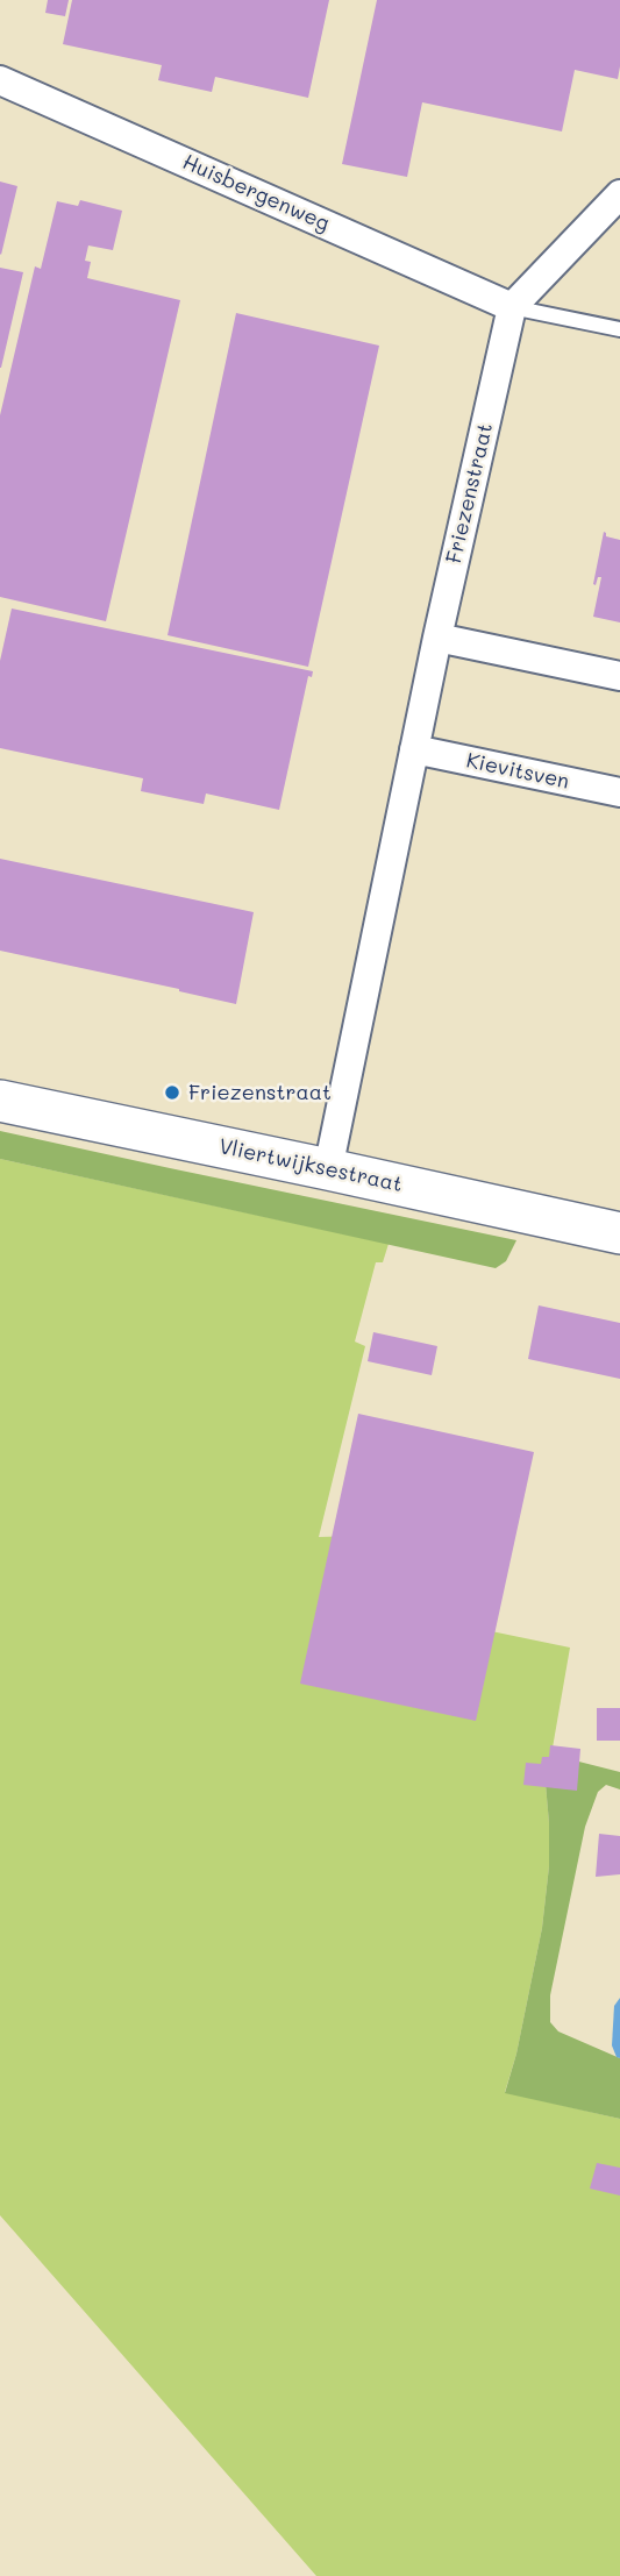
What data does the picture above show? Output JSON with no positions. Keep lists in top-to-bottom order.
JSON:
{
  "streets": {
    "street": [
      "Huisbergenweg",
      "Friezenstraat",
      "Kievitsven",
      "Vliertwijksestraat"
    ]
  },
  "crossings": [
    ["Huisbergenweg", "Friezenstraat"],
    ["Friezenstraat", "Kievitsven"],
    ["Friezenstraat", "Vliertwijksestraat"]
  ],
  "places": ["Friezenstraat"]
}
